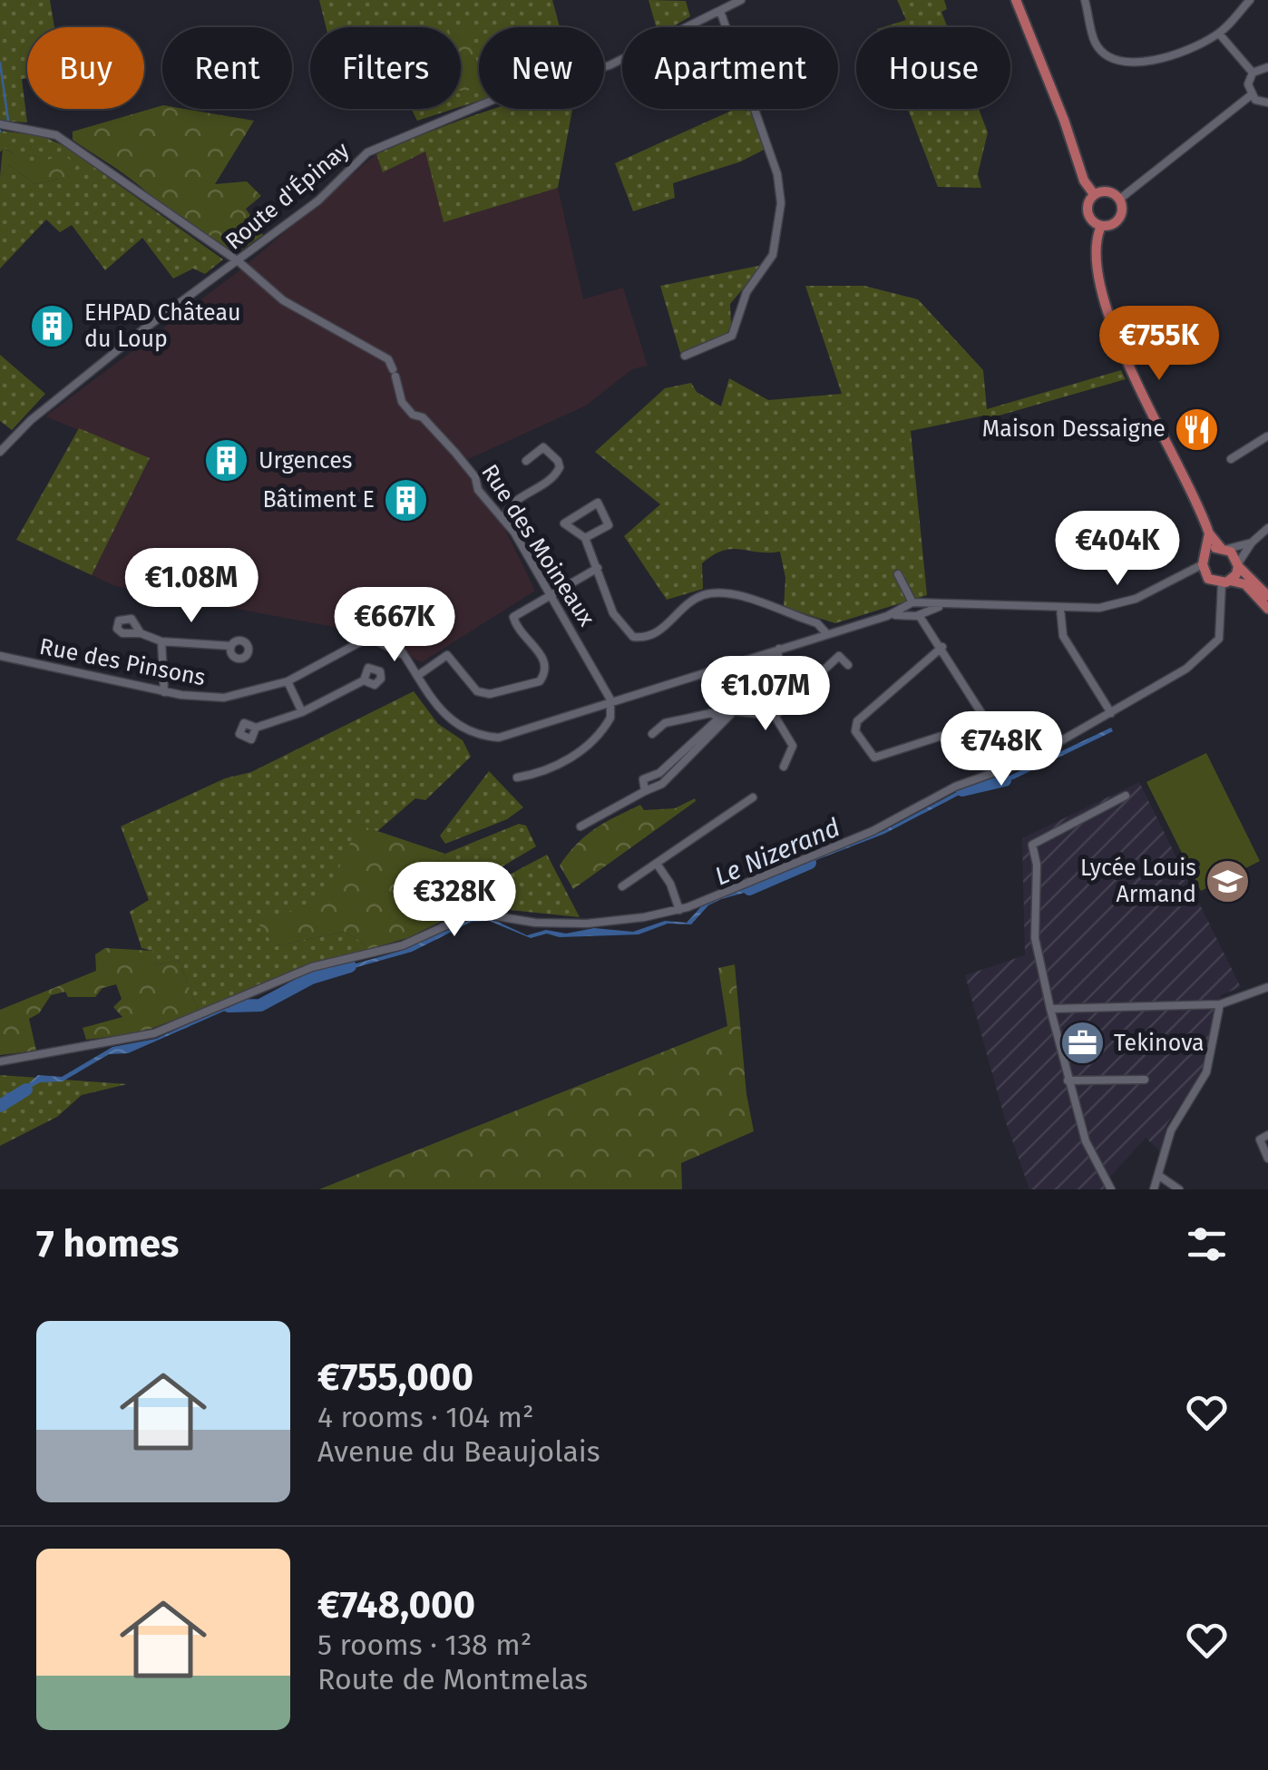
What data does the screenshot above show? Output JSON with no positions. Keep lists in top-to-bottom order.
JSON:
{
  "streets": {
    "street": ["Route d'Épinay", "Rue des Moineaux", "Rue des Pinsons"]
  },
  "crossings": [
    ["Route d'Épinay", "Rue des Moineaux"]
  ],
  "water": ["Le Nizerand"],
  "places": {
    "building": ["EHPAD Château du Loup", "Urgences", "Bâtiment E"],
    "restaurant": ["Maison Dessaigne"],
    "school or university": ["Lycée Louis Armand"],
    "office": ["Tekinova"]
  },
  "page": {
    "chip": [
      "Buy",
      "Rent",
      "Filters",
      "New",
      "Apartment",
      "House"
    ],
    "price": [
      "€755K",
      "€404K",
      "€1.08M",
      "€667K",
      "€1.07M",
      "€748K",
      "€328K"
    ],
    "heading": "7 homes",
    "list": [
      {
        "name": "€755,000",
        "note": "4 rooms · 104 m² · Avenue du Beaujolais"
      },
      {
        "name": "€748,000",
        "note": "5 rooms · 138 m² · Route de Montmelas"
      }
    ]
  }
}
